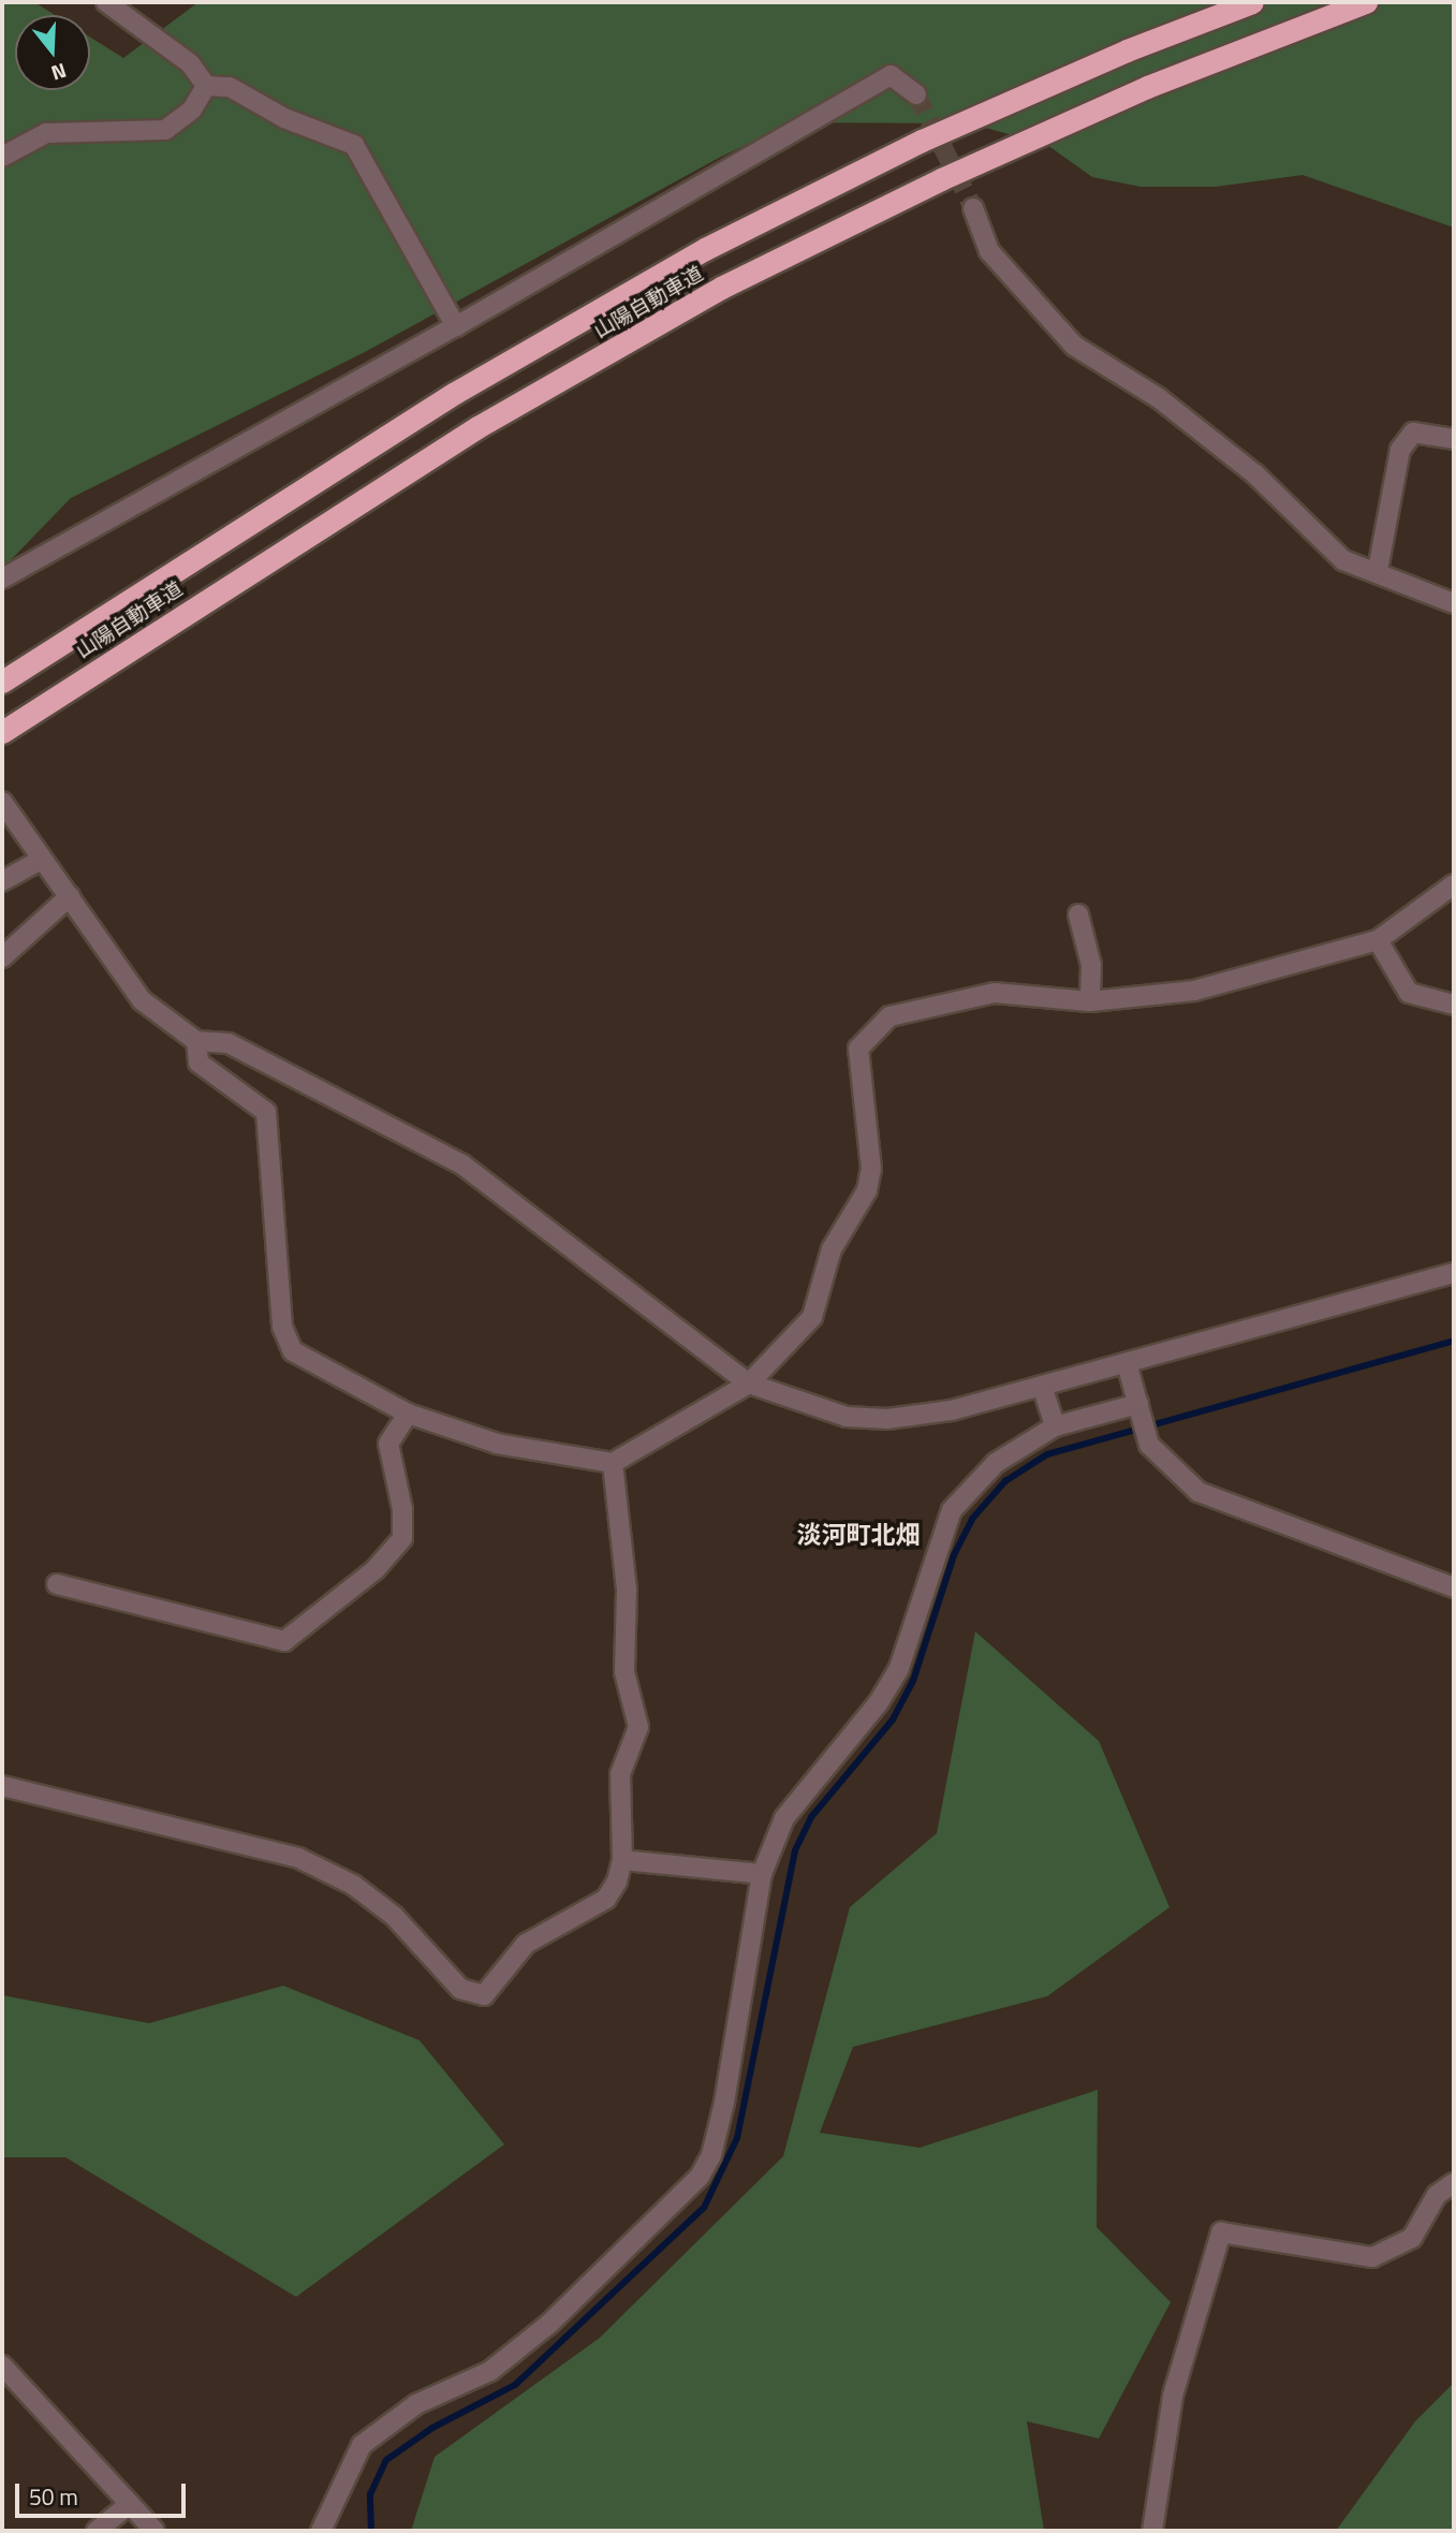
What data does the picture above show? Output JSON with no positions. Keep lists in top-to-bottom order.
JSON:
{
  "streets": {
    "highway": ["山陽自動車道"]
  },
  "districts": ["淡河町北畑"],
  "scale_bar": "50 m",
  "north": "bottom"
}
